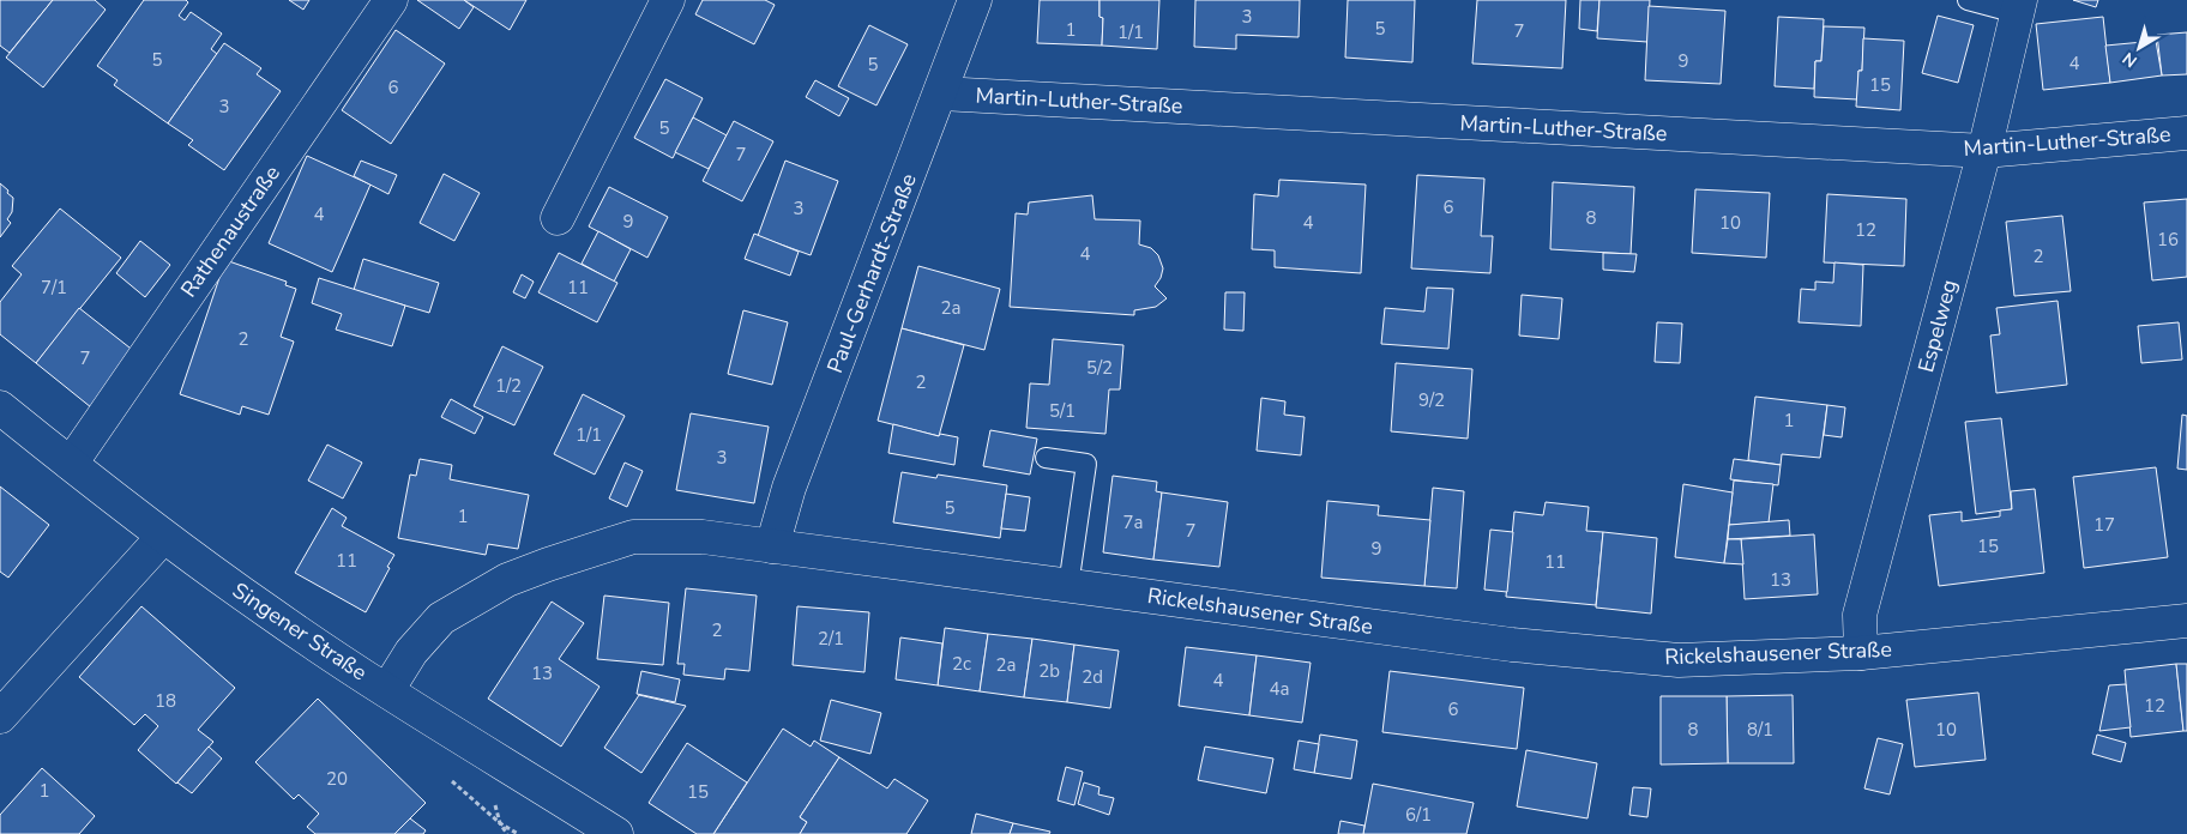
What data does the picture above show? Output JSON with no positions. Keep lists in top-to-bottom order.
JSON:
{
  "streets": {
    "street": [
      "Martin-Luther-Straße",
      "Rathenaustraße",
      "Paul-Gerhardt-Straße",
      "Espelweg",
      "Rickelshausener Straße",
      "Singener Straße"
    ]
  },
  "crossings": [
    ["Martin-Luther-Straße", "Paul-Gerhardt-Straße"],
    ["Martin-Luther-Straße", "Espelweg"],
    ["Rathenaustraße", "Singener Straße"],
    ["Paul-Gerhardt-Straße", "Rickelshausener Straße"],
    ["Espelweg", "Rickelshausener Straße"],
    ["Rickelshausener Straße", "Singener Straße"]
  ],
  "house_numbers": [
    "3",
    "5",
    "1",
    "7",
    "1/1",
    "5",
    "9",
    "4",
    "5",
    "15",
    "6",
    "3",
    "5",
    "7",
    "6",
    "3",
    "4",
    "8",
    "9",
    "4",
    "10",
    "12",
    "16",
    "4",
    "2",
    "7/1",
    "11",
    "2a",
    "2",
    "7",
    "5/2",
    "2",
    "1/2",
    "9/2",
    "5/1",
    "1",
    "1/1",
    "3",
    "5",
    "1",
    "7a",
    "17",
    "7",
    "15",
    "9",
    "11",
    "11",
    "13",
    "2",
    "2/1",
    "2c",
    "2a",
    "2b",
    "13",
    "2d",
    "4",
    "4a",
    "18",
    "12",
    "6",
    "8",
    "8/1",
    "10",
    "20",
    "1",
    "15",
    "6/1"
  ],
  "north": "bottom left"
}
